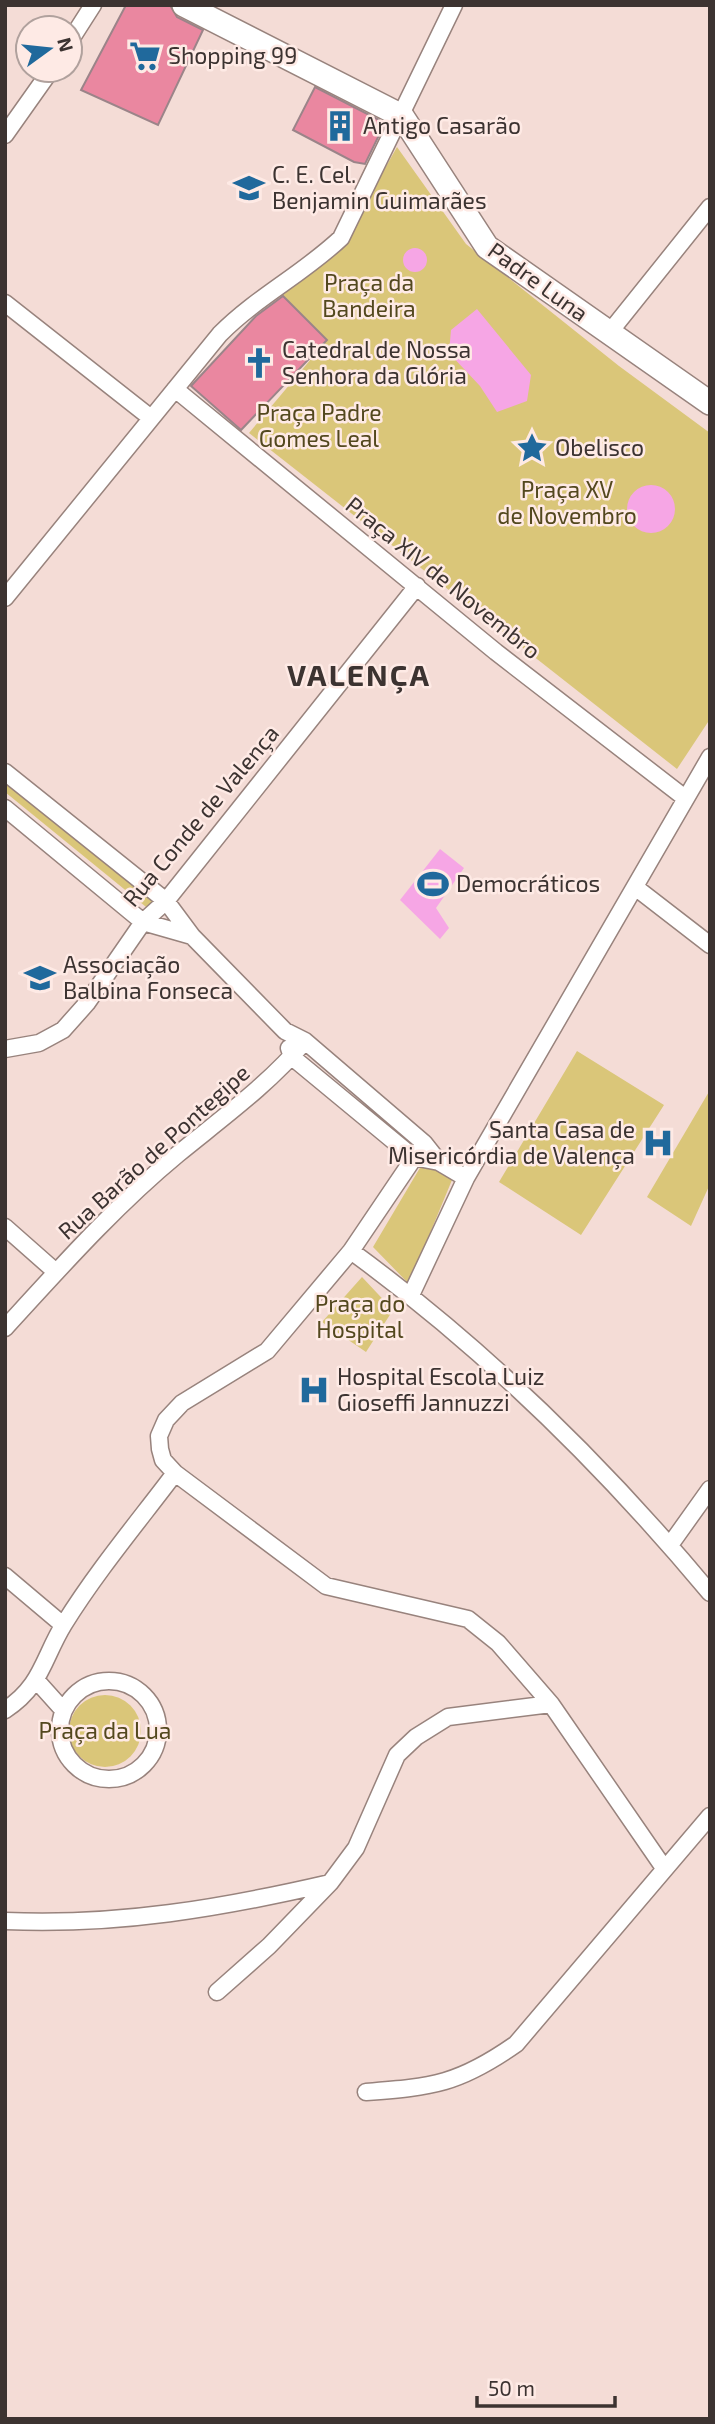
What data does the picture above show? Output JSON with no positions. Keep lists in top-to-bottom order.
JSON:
{
  "streets": {
    "street": [
      "Padre Luna",
      "Praça XIV de Novembro",
      "Rua Conde de Valença",
      "Rua Barão de Pontegipe"
    ]
  },
  "crossings": [
    ["Praça XIV de Novembro", "Rua Conde de Valença"]
  ],
  "districts": ["VALENÇA"],
  "parks": [
    "Praça da Bandeira",
    "Praça Padre Gomes Leal",
    "Praça XV de Novembro",
    "Praça do Hospital",
    "Praça da Lua"
  ],
  "places": {
    "supermarket": ["Shopping 99"],
    "building": ["Antigo Casarão"],
    "school or university": ["C. E. Cel. Benjamin Guimarães", "Associação Balbina Fonseca"],
    "church": ["Catedral de Nossa Senhora da Glória"],
    "place": ["Obelisco"],
    "sports": ["Democráticos"],
    "hospital": ["Santa Casa de Misericórdia de Valença", "Hospital Escola Luiz Gioseffi Jannuzzi"]
  },
  "scale_bar": "50 m",
  "north": "right"
}
